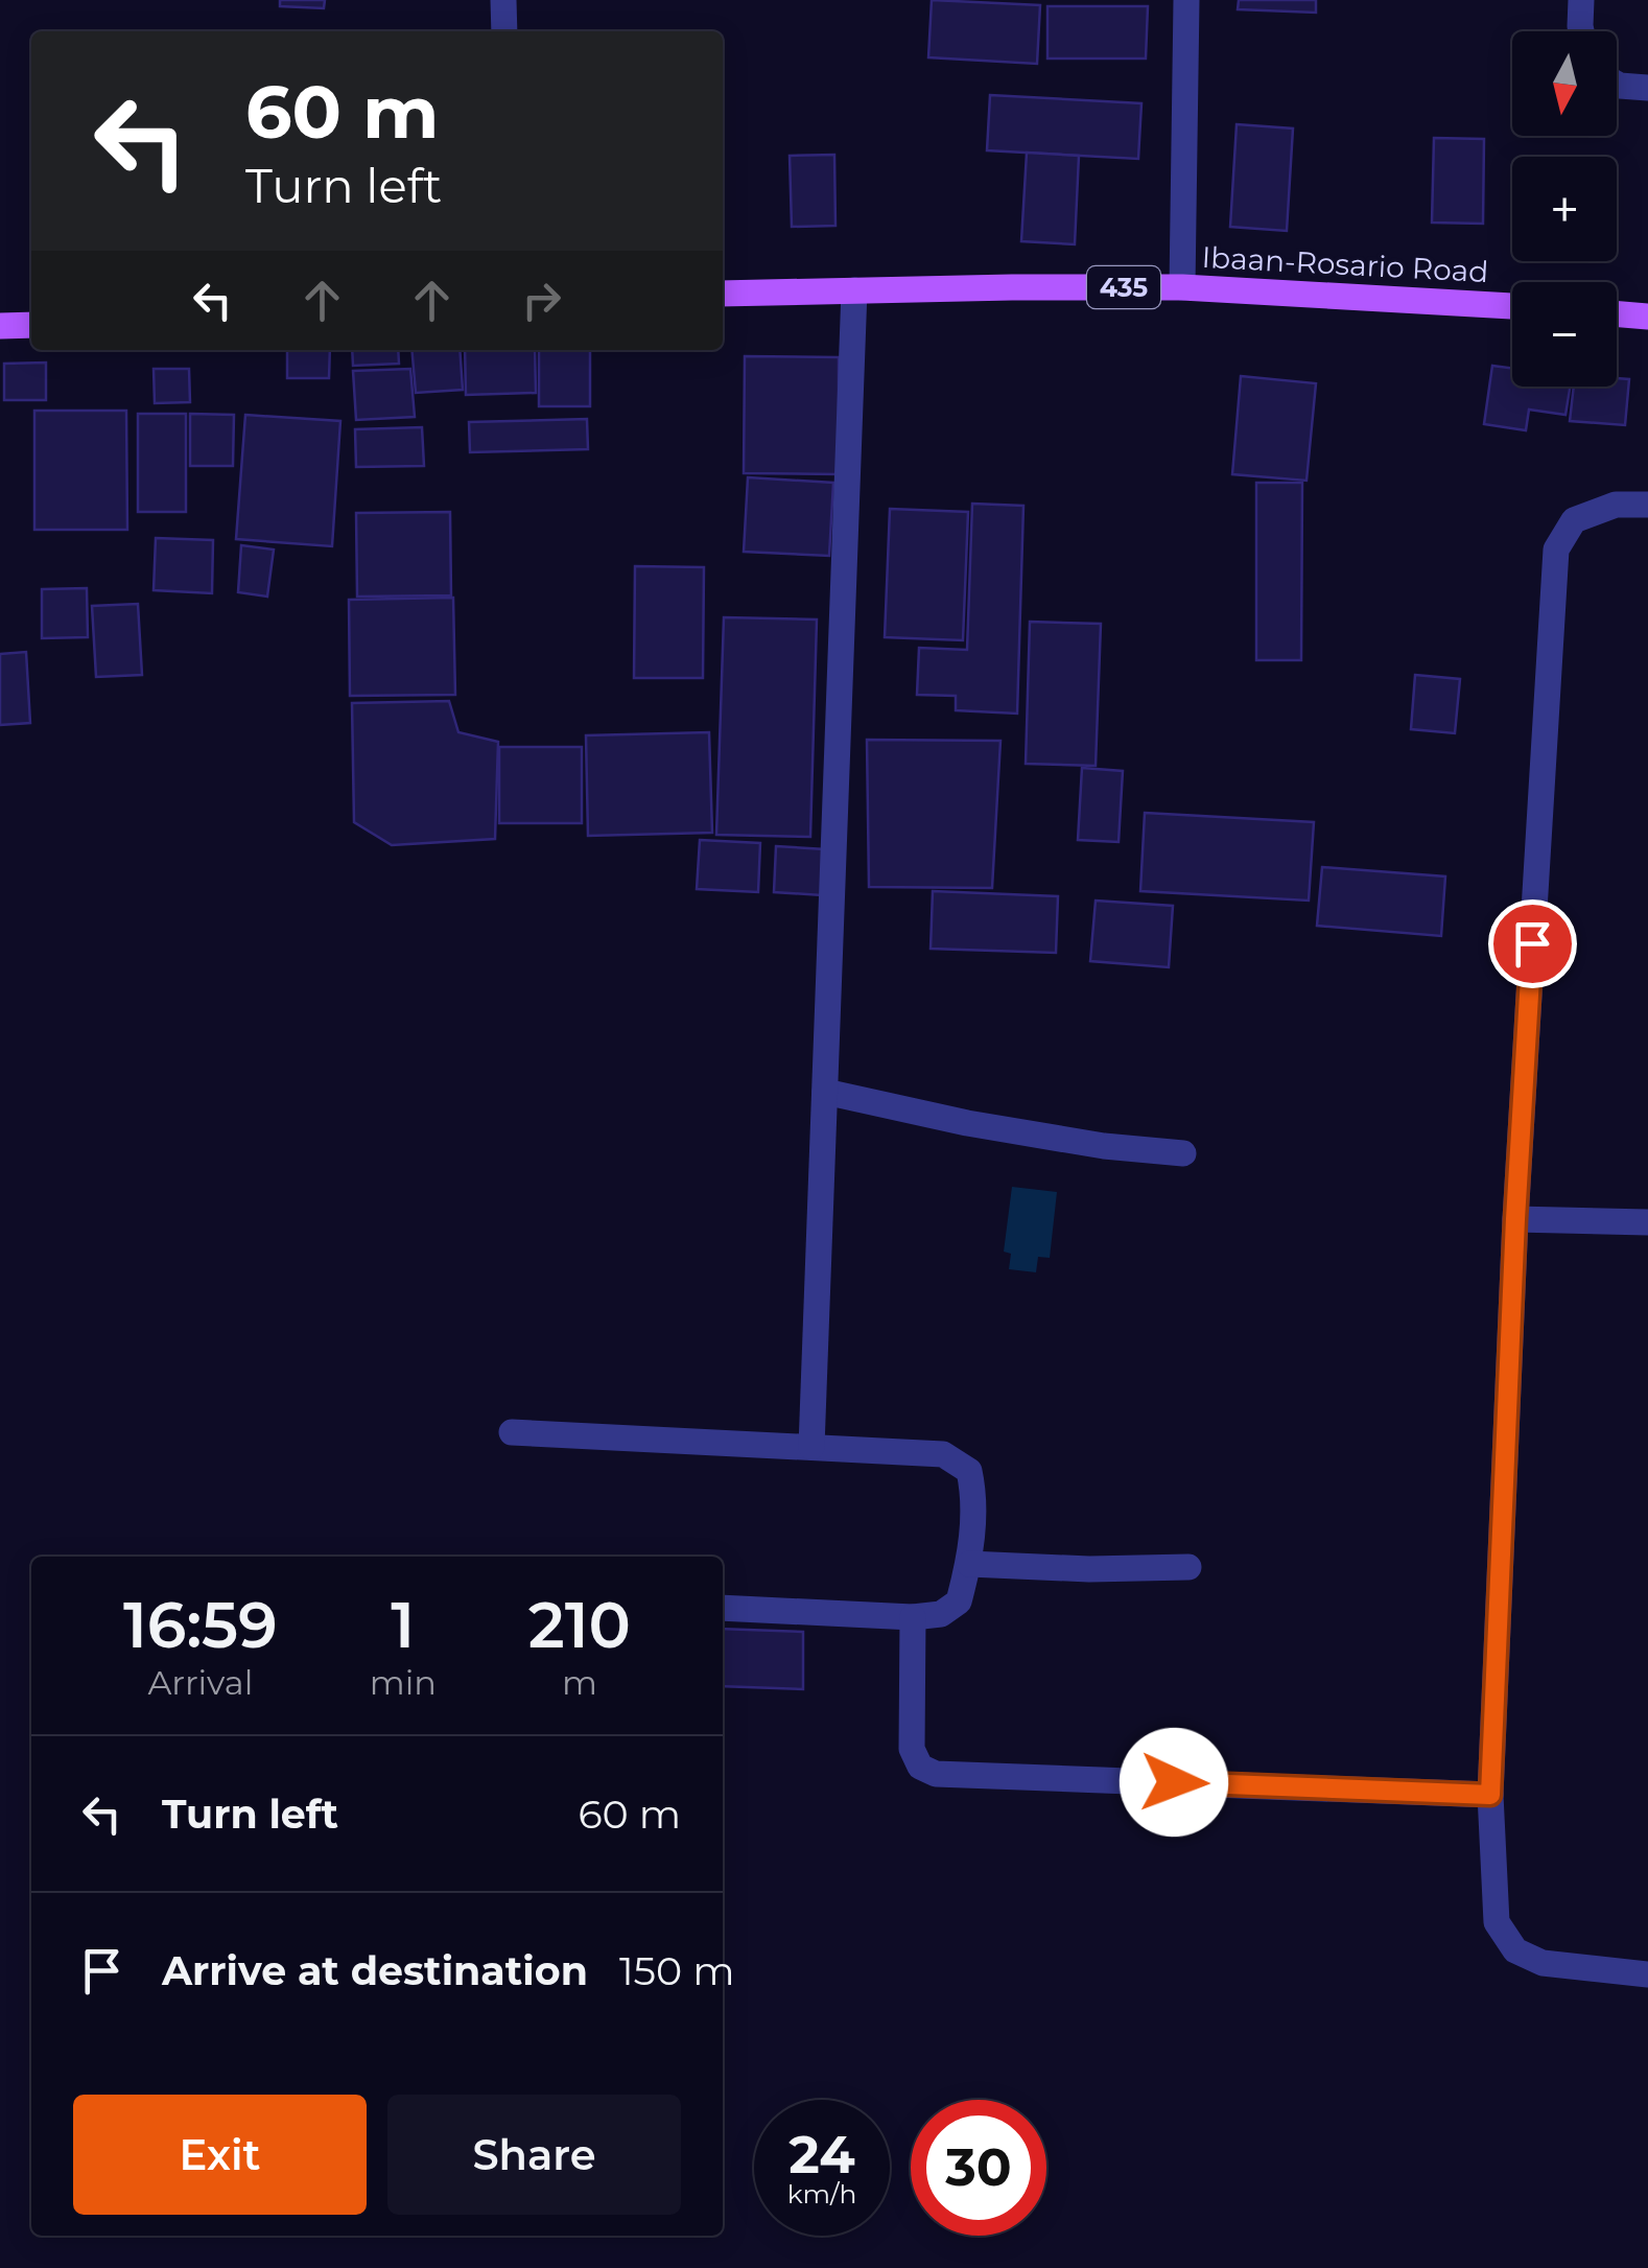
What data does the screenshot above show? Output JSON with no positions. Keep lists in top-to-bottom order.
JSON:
{
  "streets": {
    "main road": ["Ibaan-Rosario Road", "435"]
  },
  "north": "bottom",
  "page": {
    "map_buttons": ["+", "−"],
    "turn": ["60 m", "Turn left"],
    "eta": [
      "16:59",
      "Arrival",
      "1",
      "min",
      "210",
      "m"
    ],
    "list": [
      {
        "name": "Turn left",
        "value": "60 m"
      },
      {
        "name": "Arrive at destination",
        "value": "150 m"
      }
    ],
    "buttons": ["Exit", "Share"],
    "speed": "24 km/h",
    "limit": "30"
  }
}
